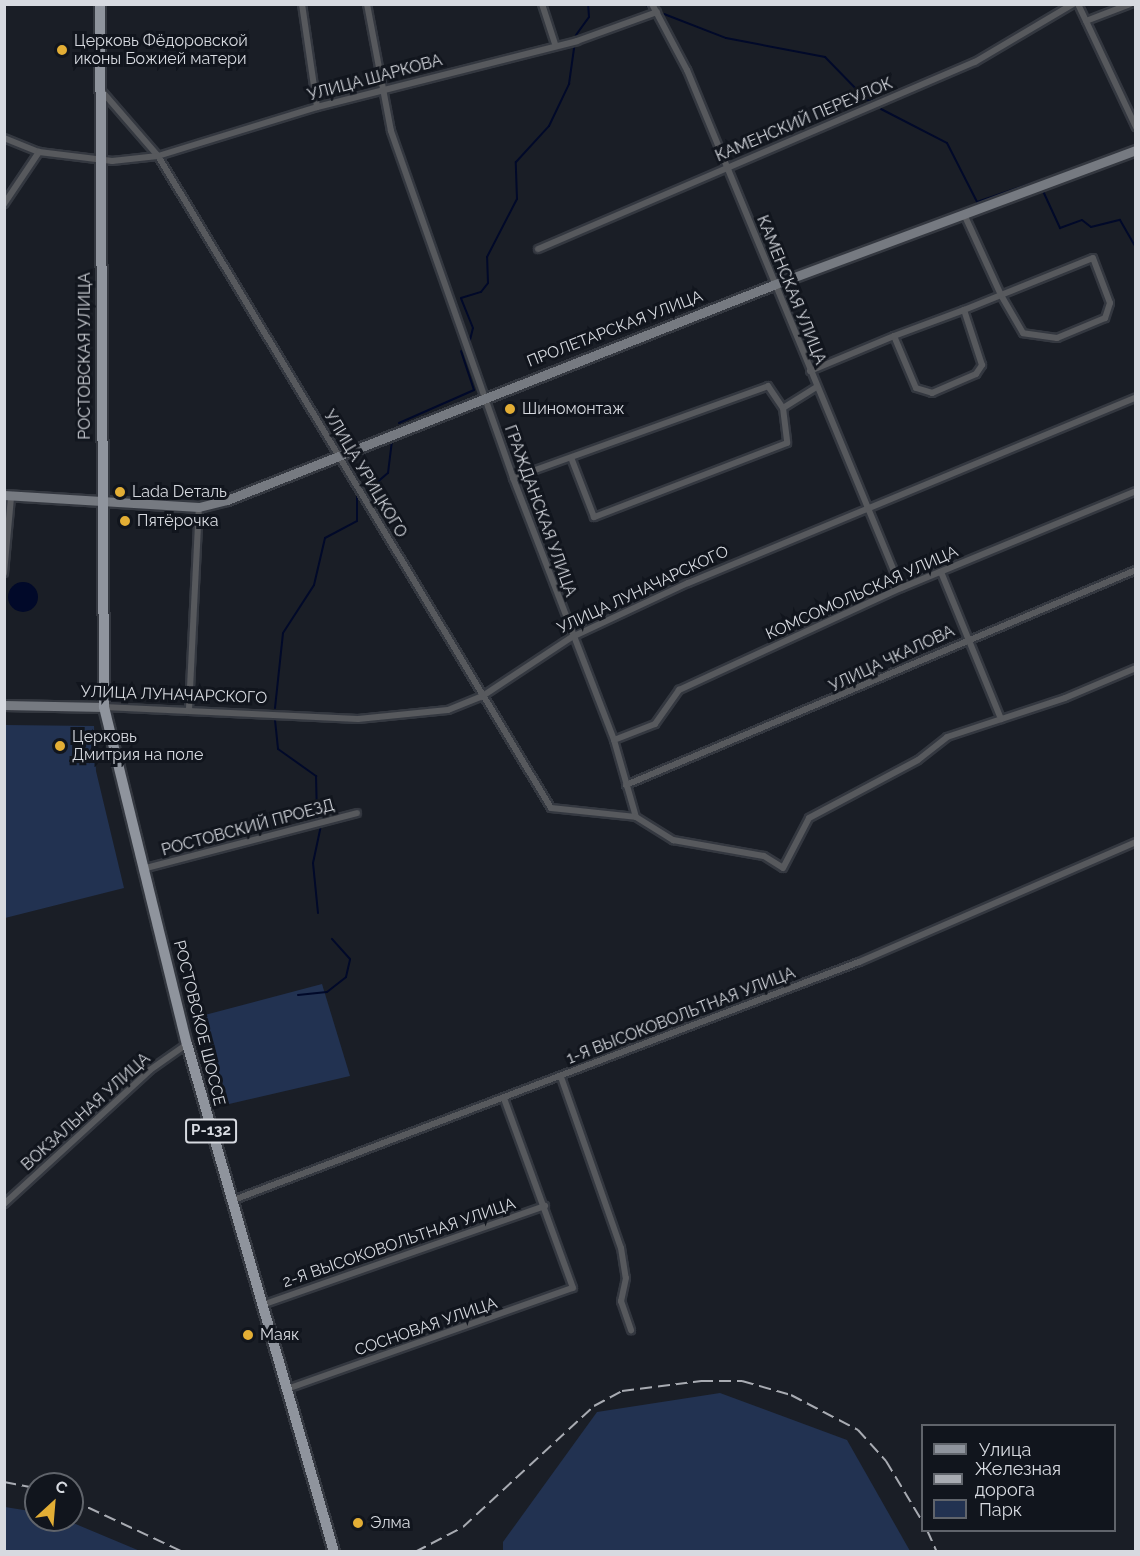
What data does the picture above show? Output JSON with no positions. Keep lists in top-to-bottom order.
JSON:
{
  "streets": {
    "main road": [
      "ПРОЛЕТАРСКАЯ УЛИЦА",
      "РОСТОВСКАЯ УЛИЦА",
      "УЛИЦА ЛУНАЧАРСКОГО",
      "РОСТОВСКОЕ ШОССЕ",
      "Р-132"
    ],
    "street": [
      "УЛИЦА ШАРКОВА",
      "КАМЕНСКИЙ ПЕРЕУЛОК",
      "КАМЕНСКАЯ УЛИЦА",
      "УЛИЦА УРИЦКОГО",
      "ГРАЖДАНСКАЯ УЛИЦА",
      "КОМСОМОЛЬСКАЯ УЛИЦА",
      "УЛИЦА ЧКАЛОВА",
      "РОСТОВСКИЙ ПРОЕЗД",
      "1-Я ВЫСОКОВОЛЬТНАЯ УЛИЦА",
      "ВОКЗАЛЬНАЯ УЛИЦА",
      "2-Я ВЫСОКОВОЛЬТНАЯ УЛИЦА",
      "СОСНОВАЯ УЛИЦА"
    ]
  },
  "crossings": [
    ["УЛИЦА ШАРКОВА", "КАМЕНСКАЯ УЛИЦА"],
    ["УЛИЦА ШАРКОВА", "РОСТОВСКАЯ УЛИЦА"],
    ["УЛИЦА ШАРКОВА", "УЛИЦА УРИЦКОГО"],
    ["УЛИЦА ШАРКОВА", "ГРАЖДАНСКАЯ УЛИЦА"],
    ["КАМЕНСКИЙ ПЕРЕУЛОК", "КАМЕНСКАЯ УЛИЦА"],
    ["КАМЕНСКАЯ УЛИЦА", "ПРОЛЕТАРСКАЯ УЛИЦА"],
    ["КАМЕНСКАЯ УЛИЦА", "УЛИЦА ЛУНАЧАРСКОГО"],
    ["КАМЕНСКАЯ УЛИЦА", "КОМСОМОЛЬСКАЯ УЛИЦА"],
    ["ПРОЛЕТАРСКАЯ УЛИЦА", "РОСТОВСКАЯ УЛИЦА"],
    ["ПРОЛЕТАРСКАЯ УЛИЦА", "УЛИЦА УРИЦКОГО"],
    ["ПРОЛЕТАРСКАЯ УЛИЦА", "ГРАЖДАНСКАЯ УЛИЦА"],
    ["РОСТОВСКАЯ УЛИЦА", "УЛИЦА УРИЦКОГО"],
    ["РОСТОВСКАЯ УЛИЦА", "УЛИЦА ЛУНАЧАРСКОГО"],
    ["РОСТОВСКАЯ УЛИЦА", "РОСТОВСКОЕ ШОССЕ"],
    ["УЛИЦА УРИЦКОГО", "ГРАЖДАНСКАЯ УЛИЦА"],
    ["УЛИЦА УРИЦКОГО", "УЛИЦА ЛУНАЧАРСКОГО"],
    ["ГРАЖДАНСКАЯ УЛИЦА", "УЛИЦА ЛУНАЧАРСКОГО"],
    ["ГРАЖДАНСКАЯ УЛИЦА", "КОМСОМОЛЬСКАЯ УЛИЦА"],
    ["ГРАЖДАНСКАЯ УЛИЦА", "УЛИЦА ЧКАЛОВА"],
    ["УЛИЦА ЛУНАЧАРСКОГО", "РОСТОВСКОЕ ШОССЕ"],
    ["РОСТОВСКИЙ ПРОЕЗД", "РОСТОВСКОЕ ШОССЕ"],
    ["1-Я ВЫСОКОВОЛЬТНАЯ УЛИЦА", "РОСТОВСКОЕ ШОССЕ"],
    ["РОСТОВСКОЕ ШОССЕ", "ВОКЗАЛЬНАЯ УЛИЦА"],
    ["РОСТОВСКОЕ ШОССЕ", "2-Я ВЫСОКОВОЛЬТНАЯ УЛИЦА"],
    ["РОСТОВСКОЕ ШОССЕ", "СОСНОВАЯ УЛИЦА"],
    ["2-Я ВЫСОКОВОЛЬТНАЯ УЛИЦА", "СОСНОВАЯ УЛИЦА"]
  ],
  "places": [
    "Церковь Фёдоровской иконы Божией матери",
    "Шиномонтаж",
    "Lada Dеталь",
    "Пятёрочка",
    "Церковь Дмитрия на поле",
    "Маяк",
    "Элма"
  ],
  "legend": ["Улица", "Железная дорога", "Парк"],
  "north": "top right"
}
